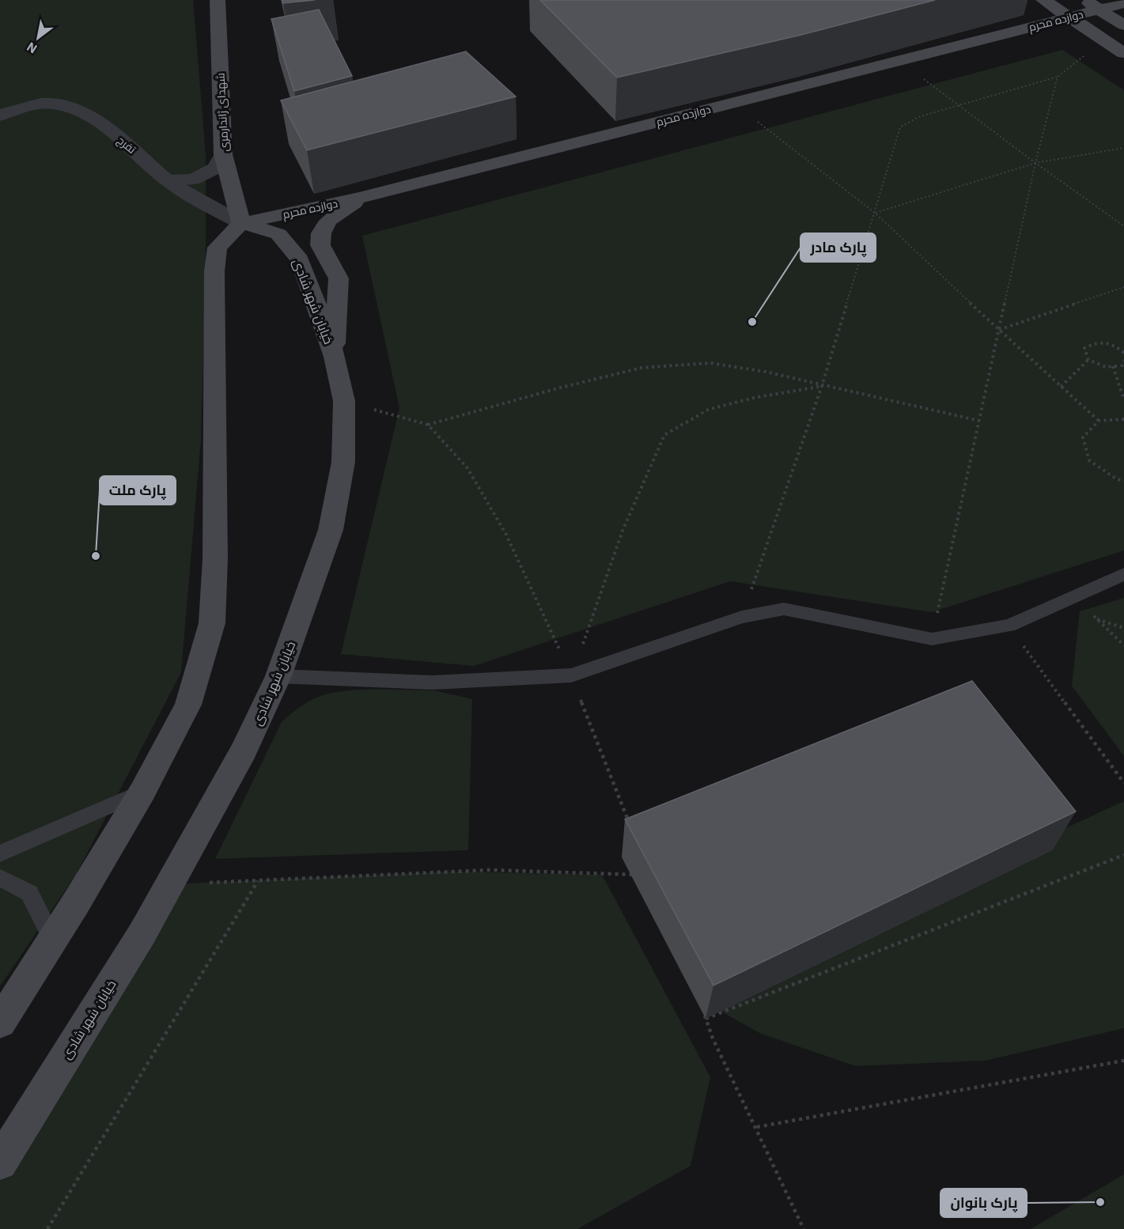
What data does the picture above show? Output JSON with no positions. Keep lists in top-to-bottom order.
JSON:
{
  "streets": {
    "main road": ["دوازده محرم", "شهدای ژاندارمری", "خیابان شهر شادی"],
    "street": ["تفرج"]
  },
  "crossings": [
    ["دوازده محرم", "شهدای ژاندارمری"],
    ["دوازده محرم", "تفرج"],
    ["دوازده محرم", "خیابان شهر شادی"],
    ["شهدای ژاندارمری", "تفرج"],
    ["شهدای ژاندارمری", "خیابان شهر شادی"],
    ["تفرج", "خیابان شهر شادی"]
  ],
  "places": ["پارک مادر", "پارک ملت", "پارک بانوان"],
  "north": "bottom left"
}
